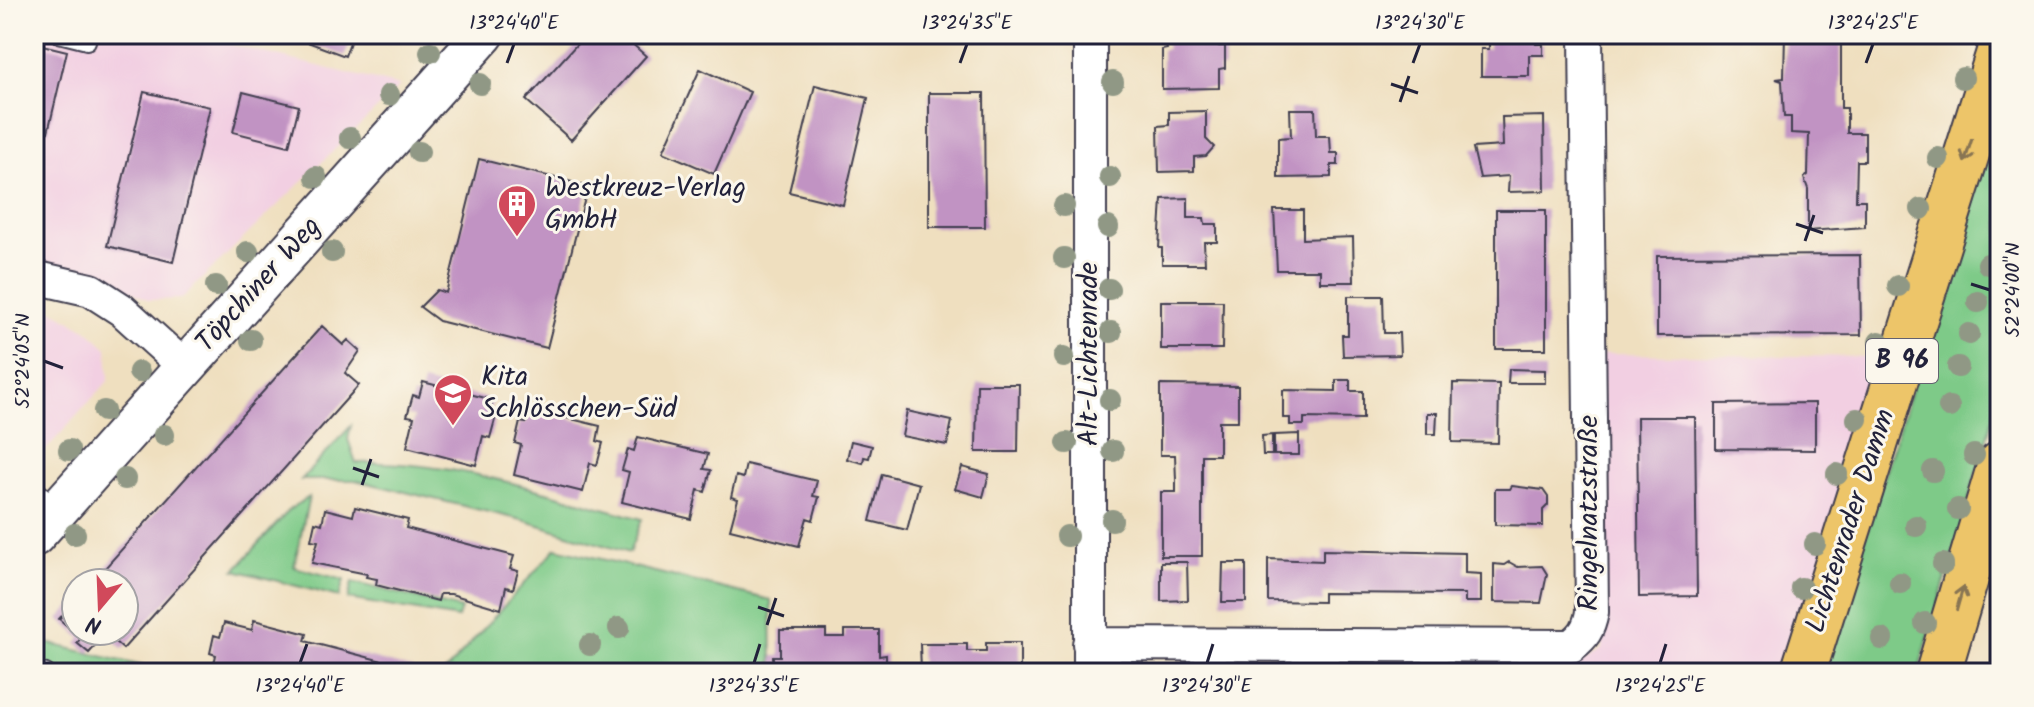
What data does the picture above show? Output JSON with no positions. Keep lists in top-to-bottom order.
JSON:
{
  "streets": {
    "main road": ["B 96", "Lichtenrader Damm"],
    "street": ["Töpchiner Weg", "Alt-Lichtenrade", "Ringelnatzstraße"]
  },
  "crossings": [
    ["Alt-Lichtenrade", "Ringelnatzstraße"]
  ],
  "places": {
    "building": ["Westkreuz-Verlag GmbH"],
    "school or university": ["Kita Schlösschen-Süd"]
  },
  "north": "bottom",
  "coordinates": [
    "13°24'40\"E",
    "13°24'35\"E",
    "13°24'30\"E",
    "13°24'25\"E",
    "52°24'00\"N",
    "52°24'05\"N"
  ]
}
